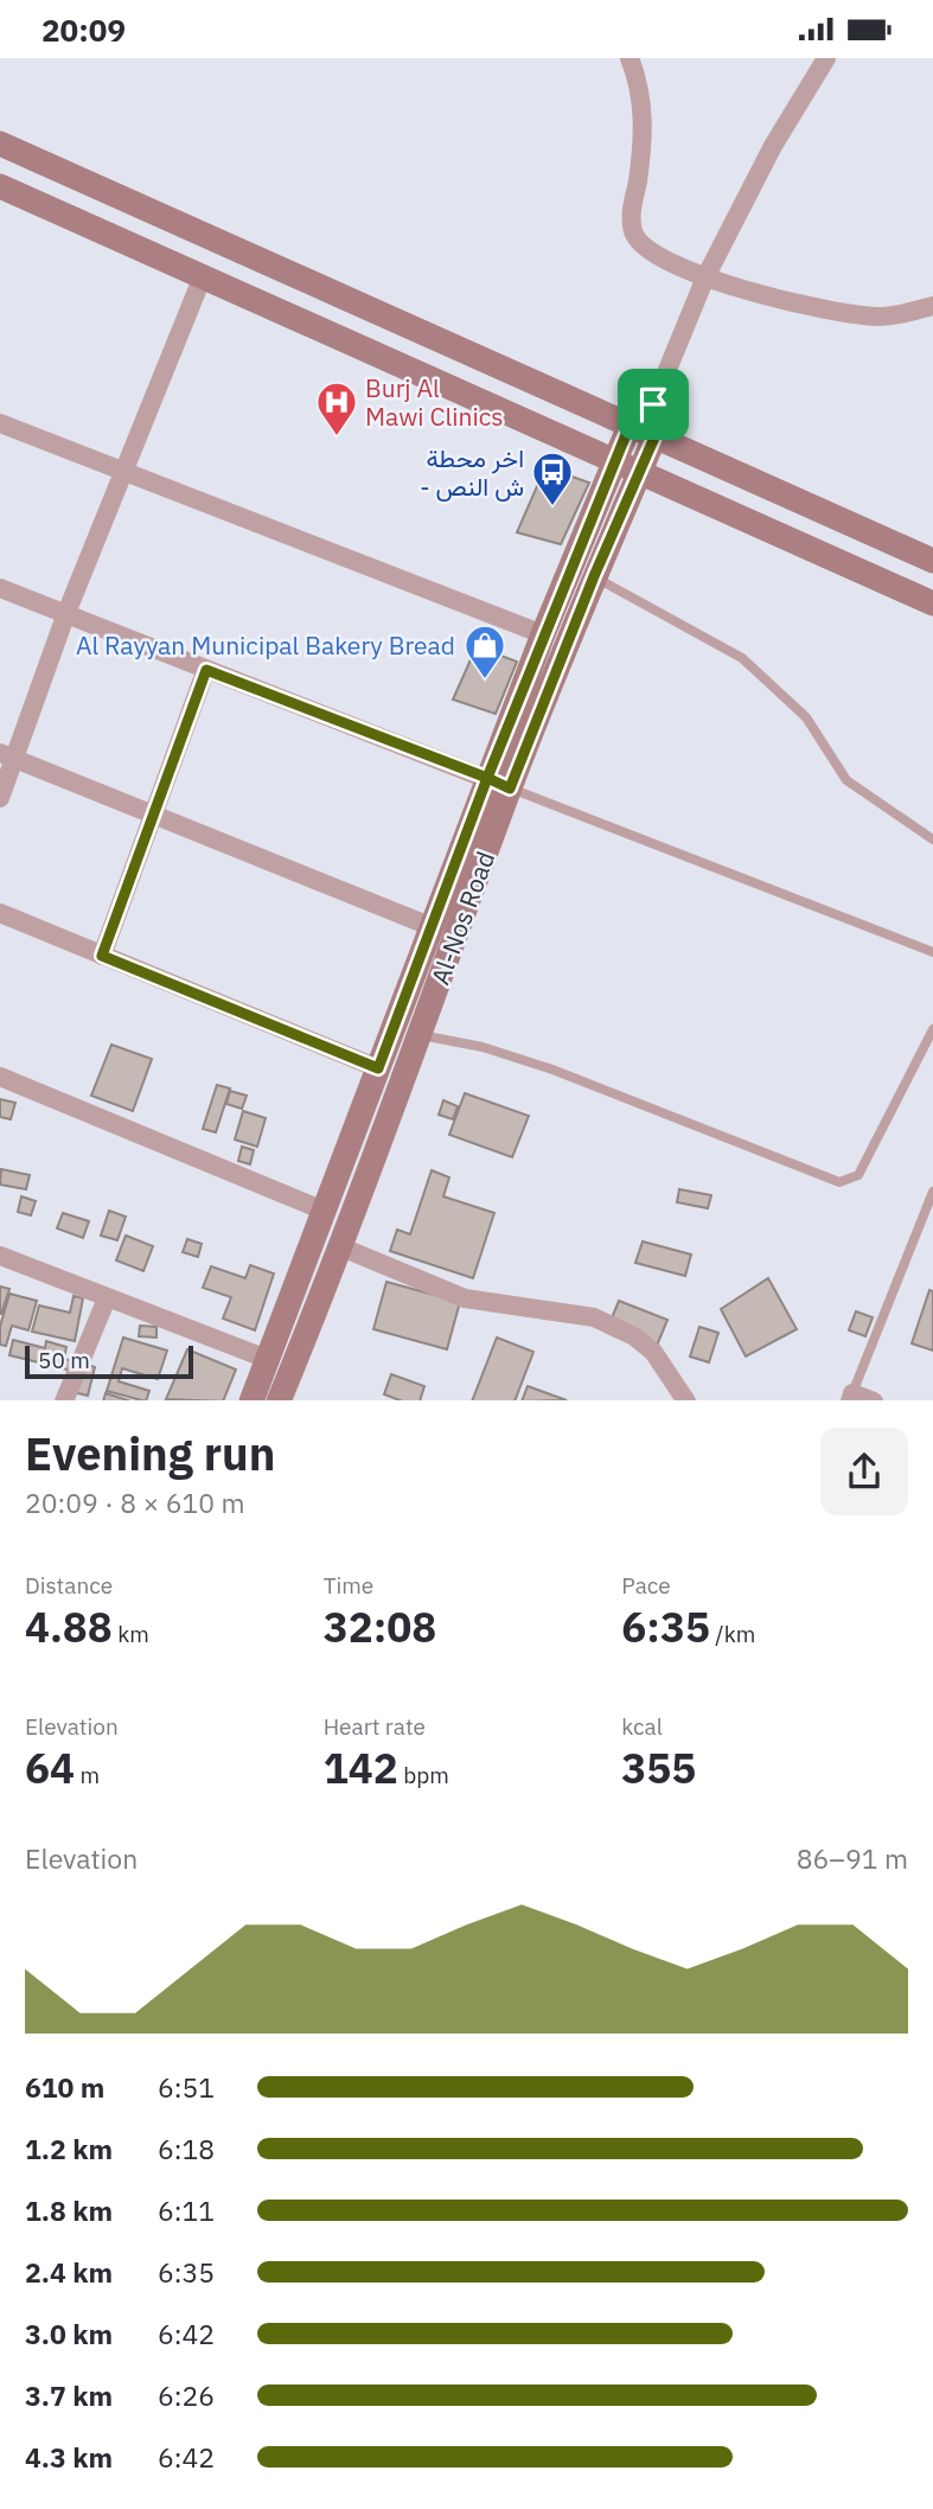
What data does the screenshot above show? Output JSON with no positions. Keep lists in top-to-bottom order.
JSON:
{
  "streets": {
    "main road": ["Al-Nos Road"]
  },
  "places": {
    "hospital": ["Burj Al Mawi Clinics"],
    "bus stop": ["اخر محطة - ش النص"],
    "shop": ["Al Rayyan Municipal Bakery Bread"]
  },
  "scale_bar": "50 m",
  "page": {
    "status": "20:09",
    "scale": "50 m",
    "heading": ["Evening run", "20:09 · 8 × 610 m"],
    "stats": [
      ["Distance", "4.88 km"],
      ["Time", "32:08"],
      ["Pace", "6:35 /km"],
      ["Elevation", "64 m"],
      ["Heart rate", "142 bpm"],
      ["kcal", "355"]
    ],
    "chart": ["Elevation", "86–91 m"],
    "list": [
      {
        "name": "610 m",
        "note": "6:51"
      },
      {
        "name": "1.2 km",
        "note": "6:18"
      },
      {
        "name": "1.8 km",
        "note": "6:11"
      },
      {
        "name": "2.4 km",
        "note": "6:35"
      },
      {
        "name": "3.0 km",
        "note": "6:42"
      },
      {
        "name": "3.7 km",
        "note": "6:26"
      },
      {
        "name": "4.3 km",
        "note": "6:42"
      }
    ]
  }
}
